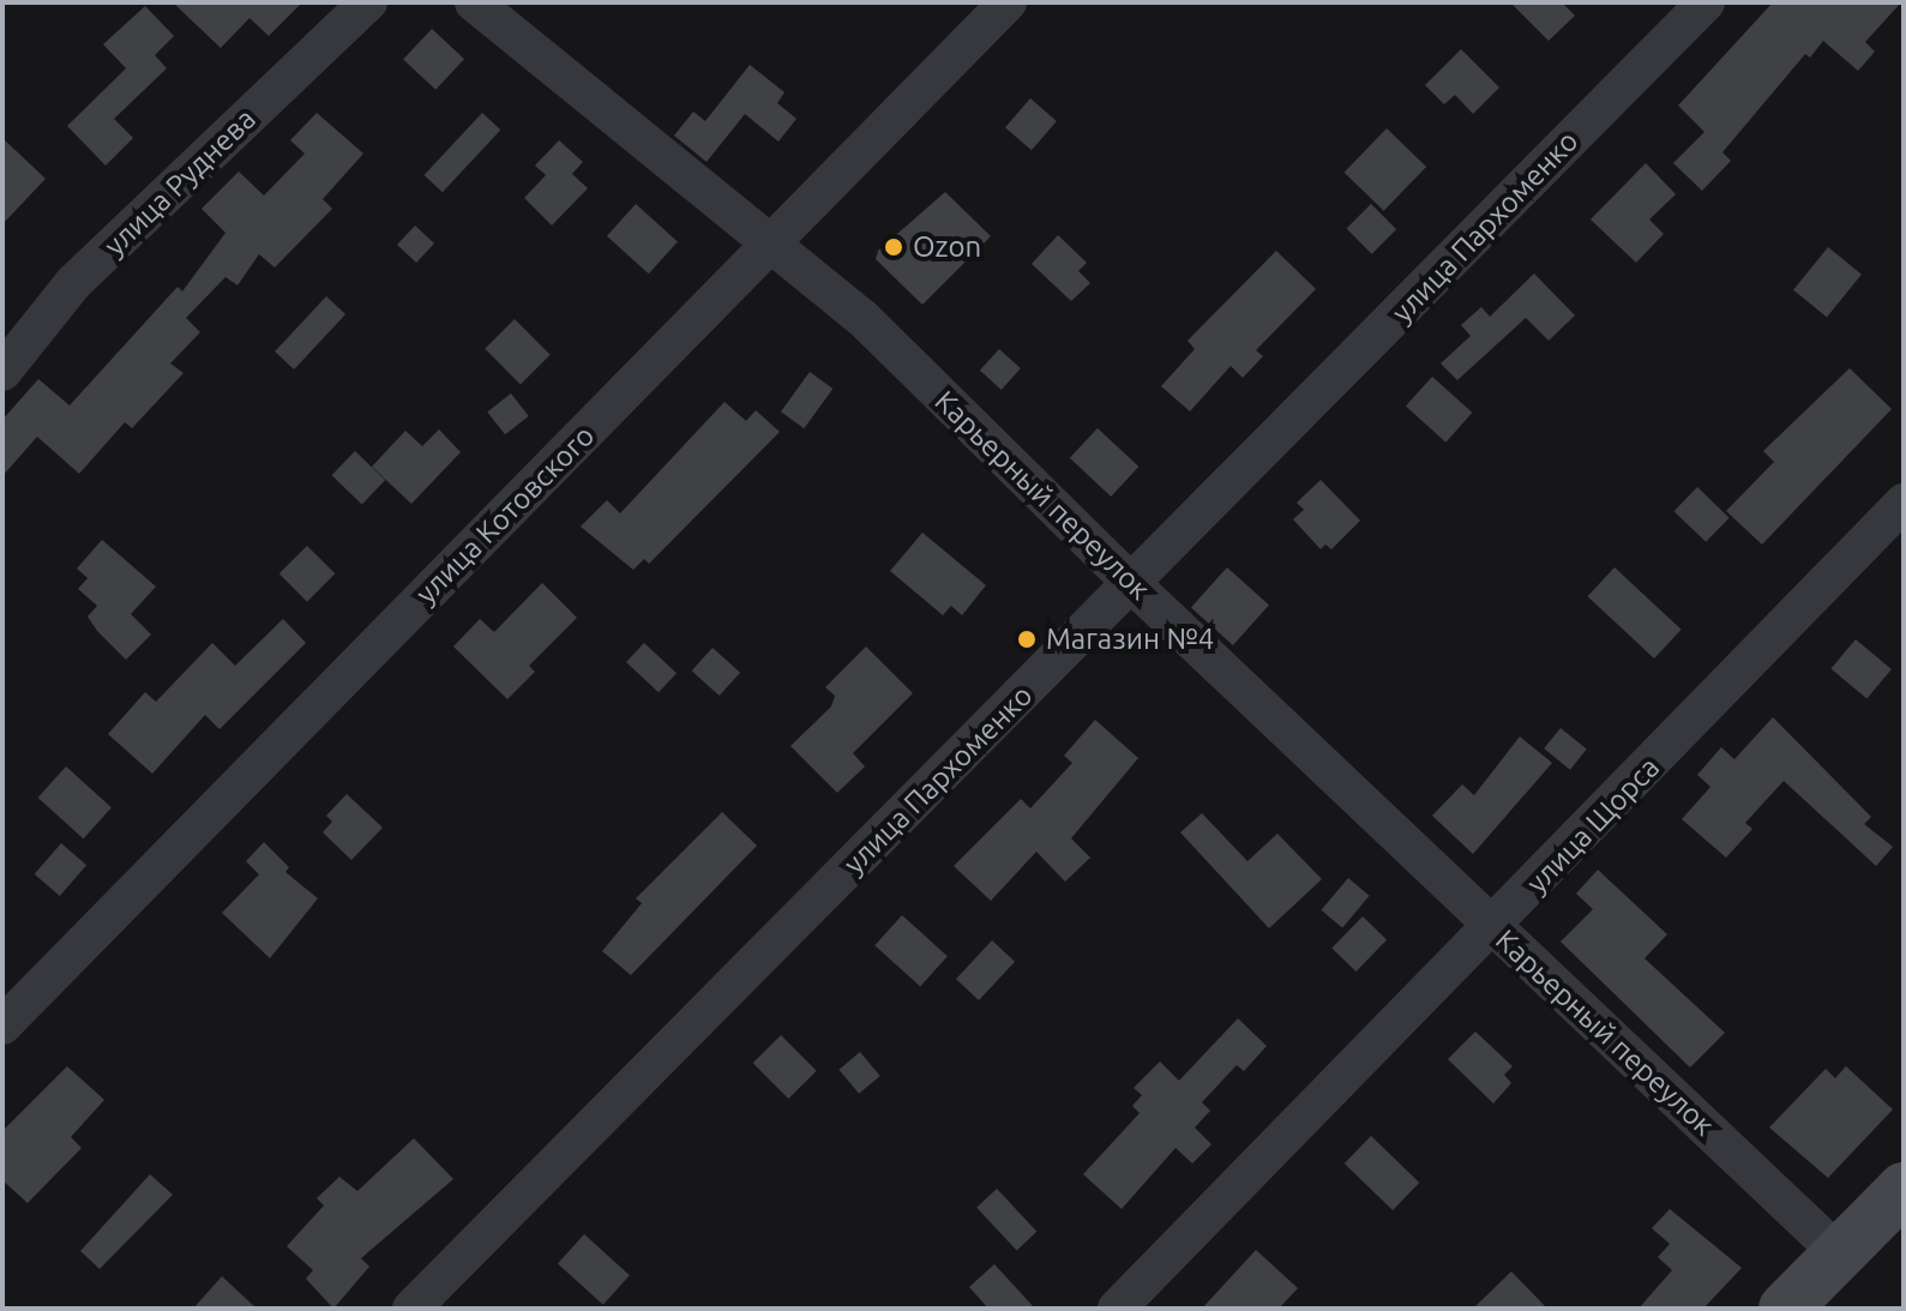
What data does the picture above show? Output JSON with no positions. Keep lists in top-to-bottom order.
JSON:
{
  "streets": {
    "street": [
      "улица Руднева",
      "улица Пархоменко",
      "Карьерный переулок",
      "улица Котовского",
      "улица Щорса"
    ]
  },
  "crossings": [
    ["улица Пархоменко", "Карьерный переулок"],
    ["Карьерный переулок", "улица Котовского"],
    ["Карьерный переулок", "улица Щорса"]
  ],
  "places": ["Ozon", "Магазин №4"]
}
